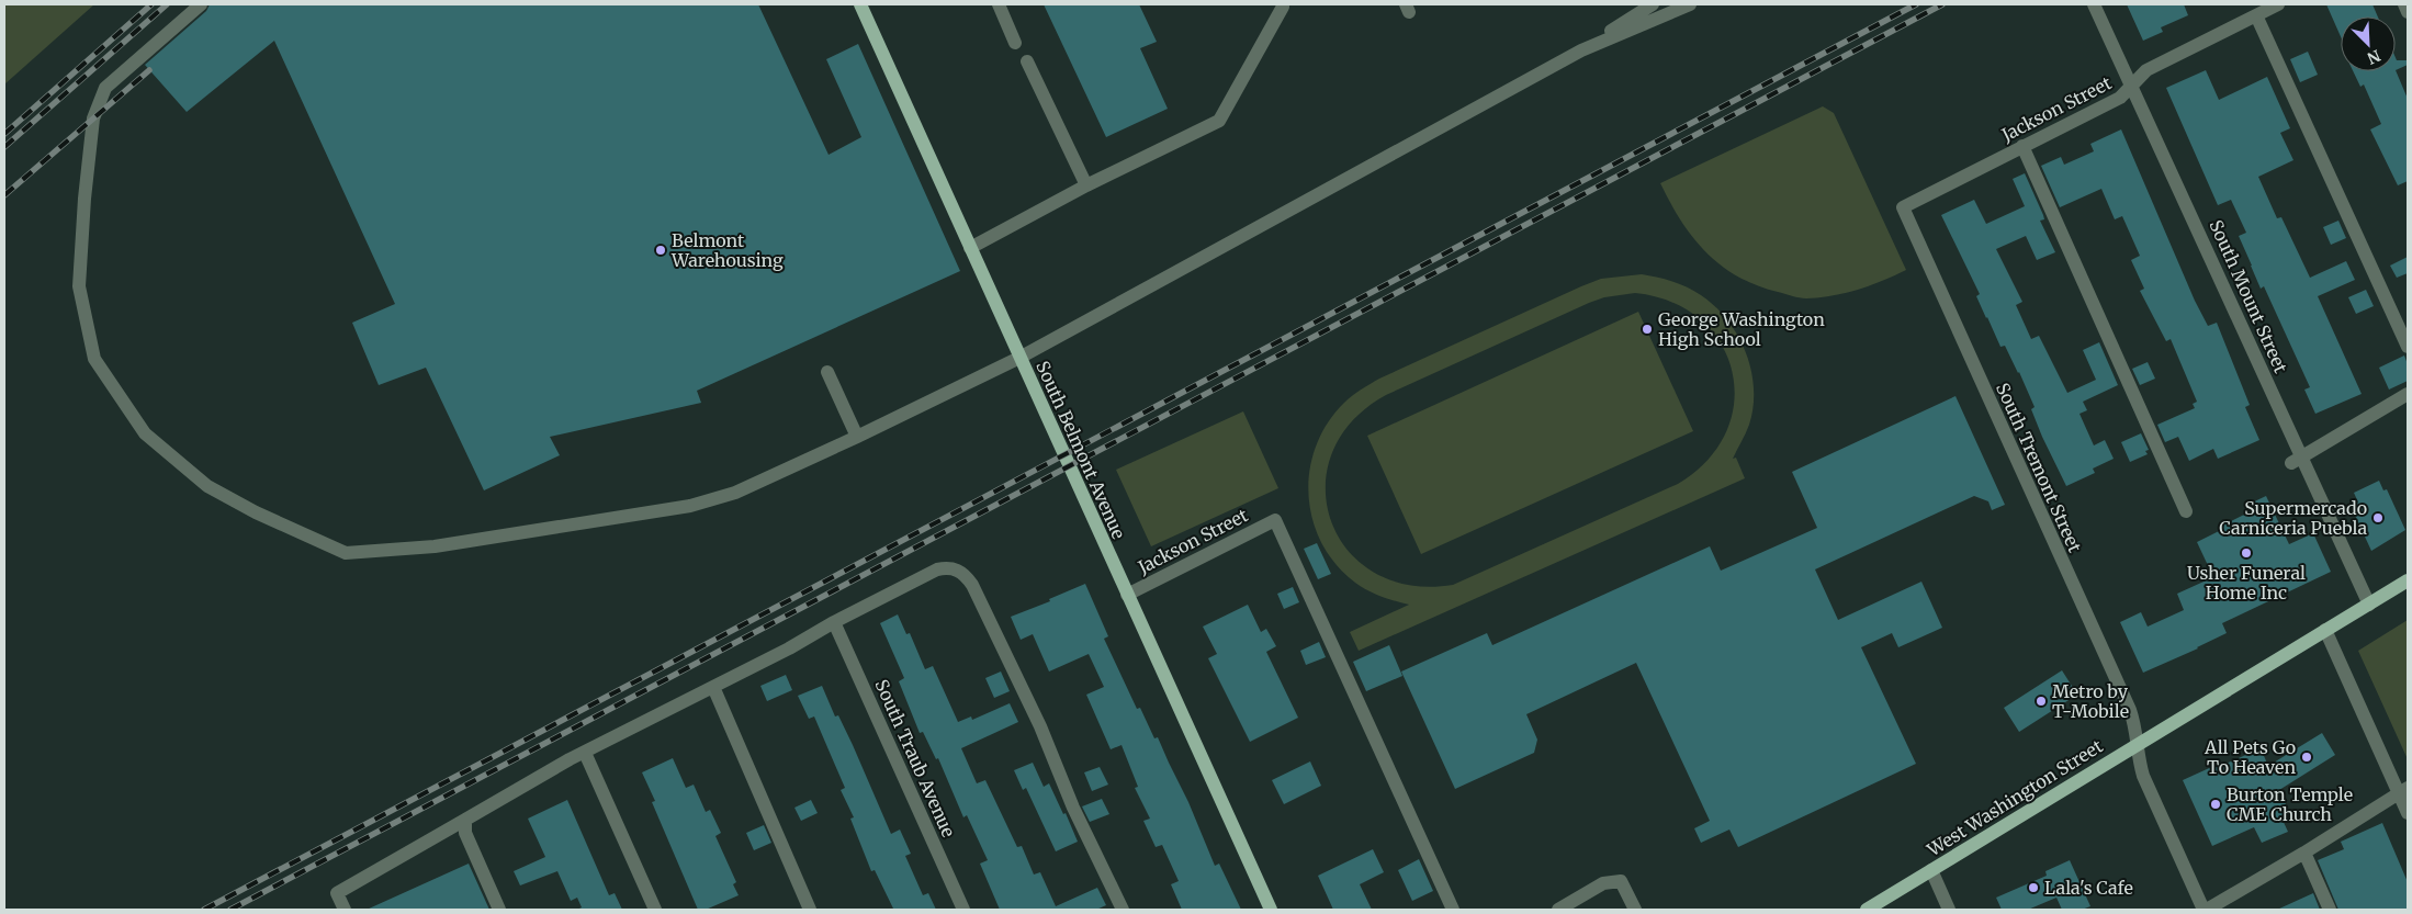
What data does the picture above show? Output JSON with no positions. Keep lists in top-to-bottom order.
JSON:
{
  "streets": {
    "main road": ["South Belmont Avenue", "West Washington Street"],
    "street": [
      "Jackson Street",
      "South Mount Street",
      "South Tremont Street",
      "South Traub Avenue"
    ]
  },
  "crossings": [
    ["Jackson Street", "South Mount Street"],
    ["Jackson Street", "South Belmont Avenue"],
    ["Jackson Street", "South Tremont Street"],
    ["South Mount Street", "West Washington Street"],
    ["South Tremont Street", "West Washington Street"]
  ],
  "places": [
    "Belmont Warehousing",
    "George Washington High School",
    "Supermercado Carniceria Puebla",
    "Usher Funeral Home Inc",
    "Metro by T-Mobile",
    "All Pets Go To Heaven",
    "Burton Temple CME Church",
    "Lala's Cafe"
  ],
  "north": "bottom right"
}
